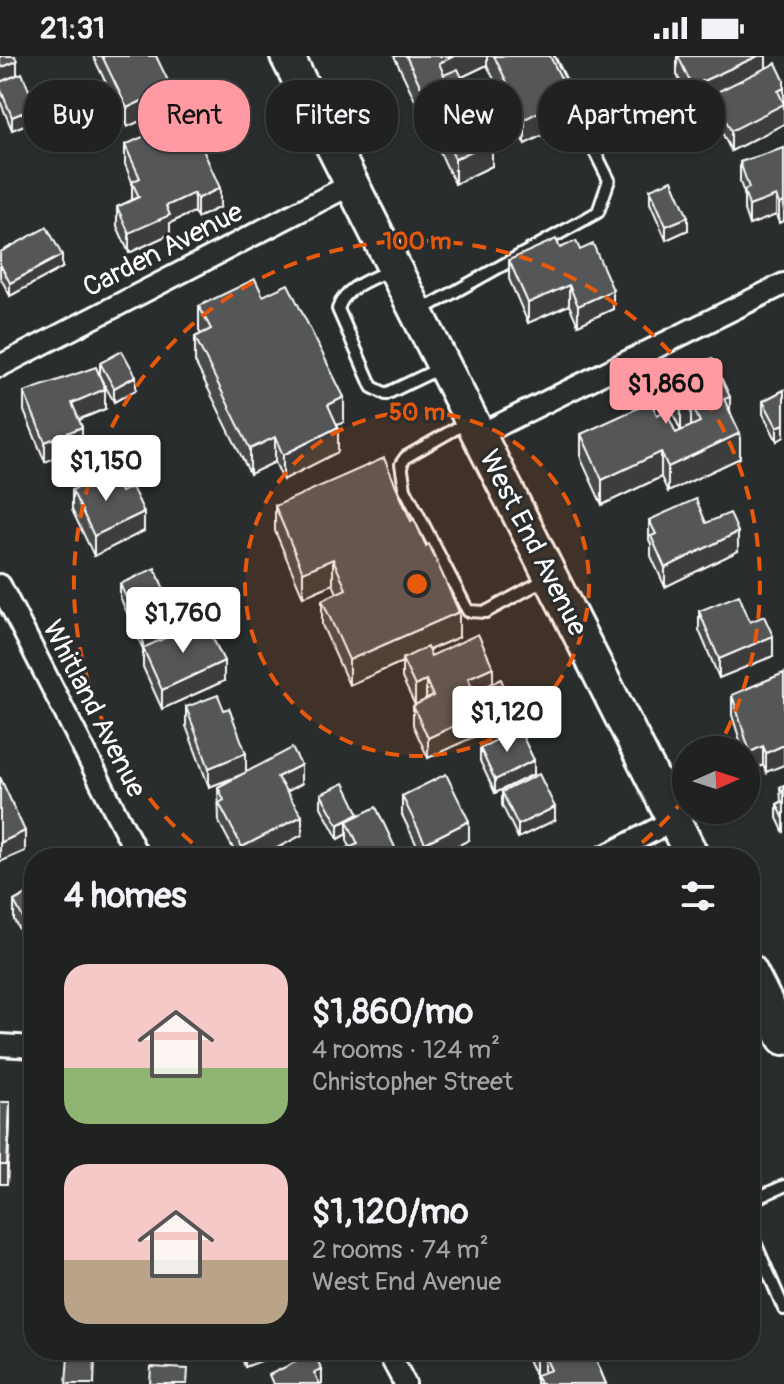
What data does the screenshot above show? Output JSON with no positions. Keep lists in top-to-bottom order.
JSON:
{
  "streets": {
    "main road": ["West End Avenue"],
    "street": ["Carden Avenue", "Whitland Avenue"]
  },
  "crossings": [
    ["Carden Avenue", "West End Avenue"]
  ],
  "north": "right",
  "page": {
    "status": "21:31",
    "chip": [
      "Buy",
      "Rent",
      "Filters",
      "New",
      "Apartment"
    ],
    "price": [
      "$1,860",
      "$1,150",
      "$1,760",
      "$1,120"
    ],
    "heading": "4 homes",
    "list": [
      {
        "name": "$1,860/mo",
        "note": "4 rooms · 124 m² · Christopher Street"
      },
      {
        "name": "$1,120/mo",
        "note": "2 rooms · 74 m² · West End Avenue"
      }
    ]
  },
  "rings": ["100 m", "50 m"]
}
